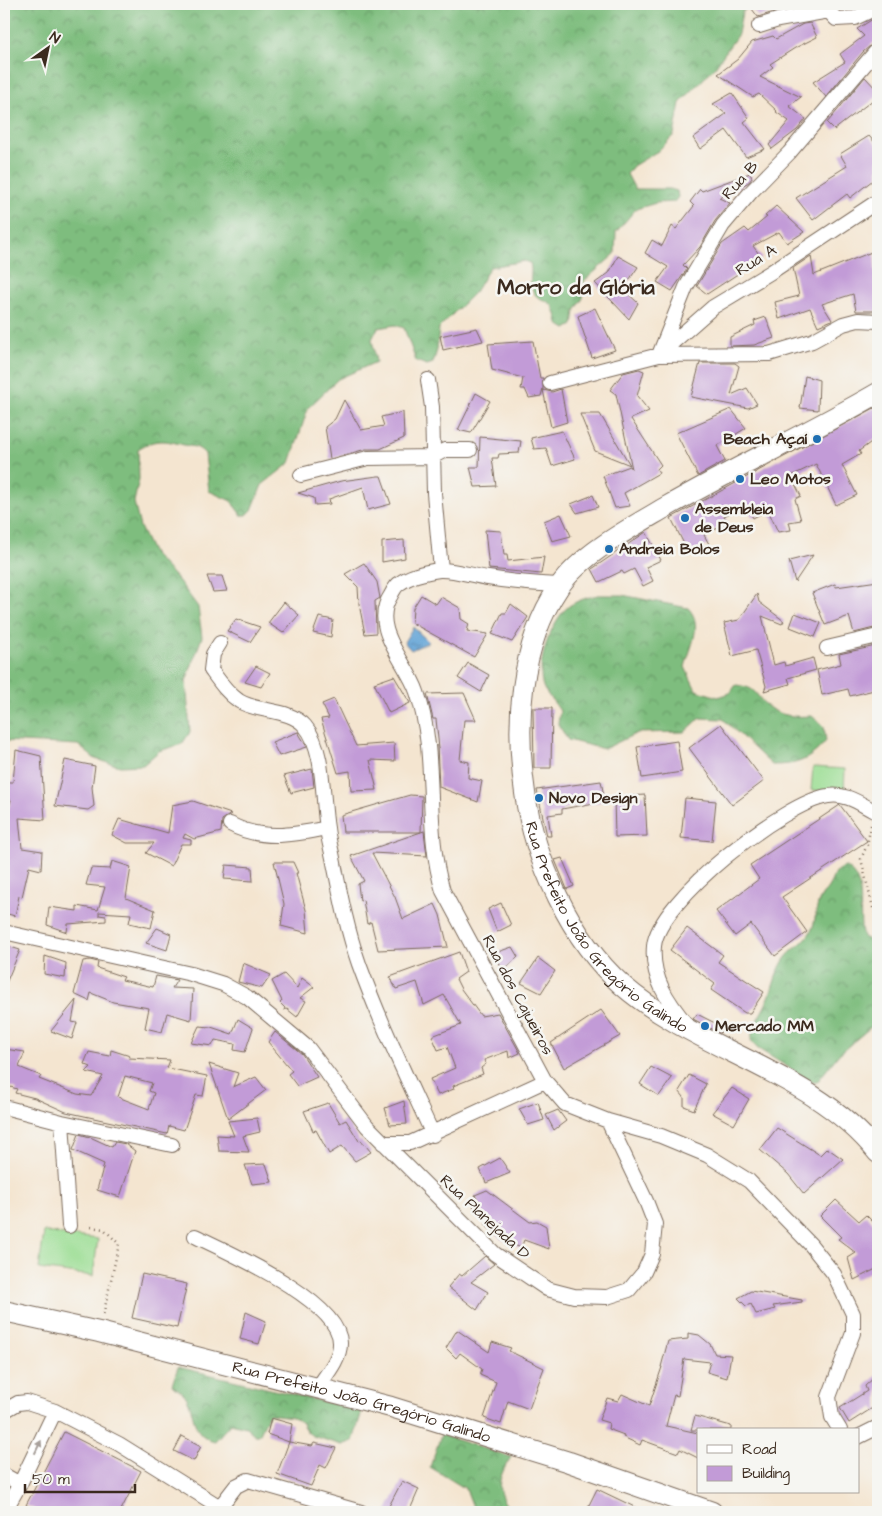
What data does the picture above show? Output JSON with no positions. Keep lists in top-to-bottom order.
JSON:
{
  "streets": {
    "main road": ["Rua Prefeito João Gregório Galindo"],
    "street": [
      "Rua B",
      "Rua A",
      "Rua dos Cajueiros",
      "Rua Planejada D"
    ]
  },
  "crossings": [
    ["Rua B", "Rua A"],
    ["Rua Prefeito João Gregório Galindo", "Rua dos Cajueiros"],
    ["Rua dos Cajueiros", "Rua Planejada D"]
  ],
  "districts": ["Morro da Glória"],
  "places": [
    "Beach Açaí",
    "Leo Motos",
    "Assembleia de Deus",
    "Andreia Bolos",
    "Novo Design",
    "Mercado MM"
  ],
  "legend": ["Road", "Building"],
  "scale_bar": "50 m",
  "north": "top right"
}
